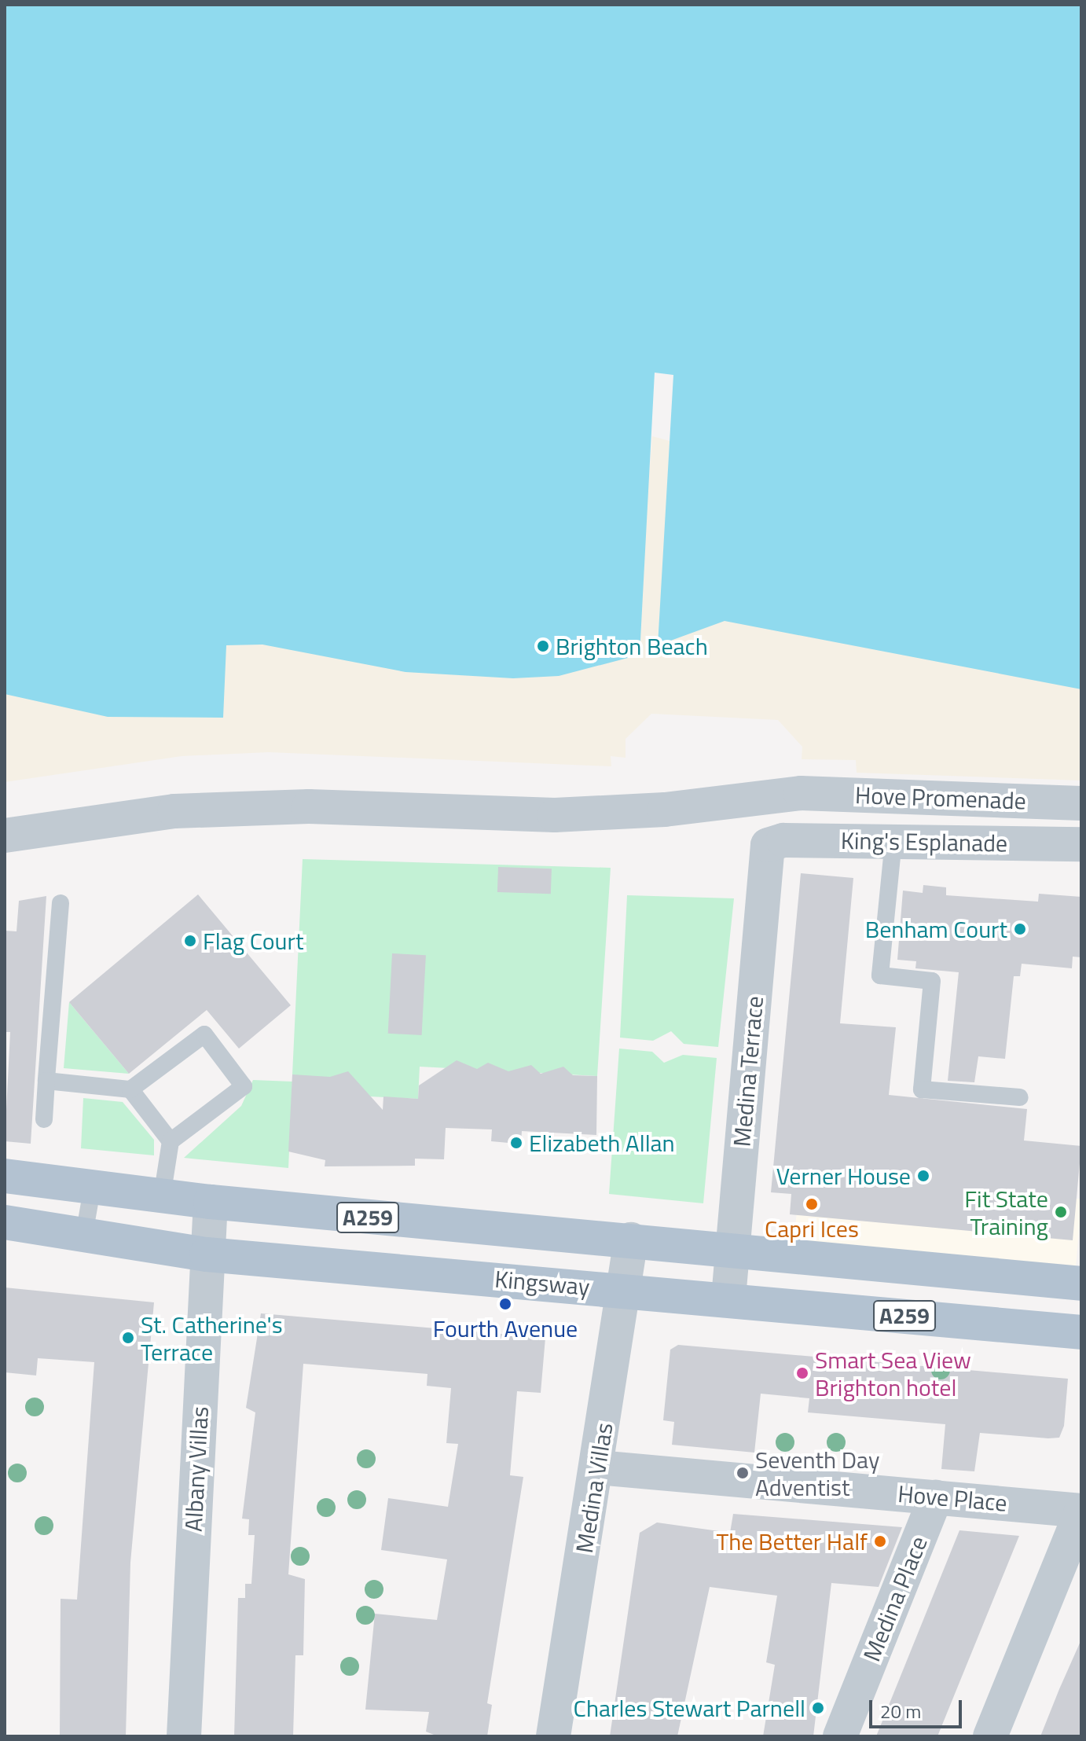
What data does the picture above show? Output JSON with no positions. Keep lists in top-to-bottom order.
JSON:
{
  "streets": {
    "main road": ["A259", "Kingsway"],
    "street": [
      "Hove Promenade",
      "King's Esplanade",
      "Medina Terrace",
      "Albany Villas",
      "Medina Villas",
      "Hove Place",
      "Medina Place"
    ]
  },
  "crossings": [
    ["King's Esplanade", "Medina Terrace"],
    ["Medina Terrace", "A259"],
    ["Medina Terrace", "Kingsway"],
    ["A259", "Albany Villas"],
    ["A259", "Medina Villas"],
    ["Kingsway", "Albany Villas"],
    ["Kingsway", "Medina Villas"],
    ["Medina Villas", "Hove Place"],
    ["Hove Place", "Medina Place"]
  ],
  "places": [
    "Brighton Beach",
    "Benham Court",
    "Flag Court",
    "Elizabeth Allan",
    "Verner House",
    "Capri Ices",
    "Fit State Training",
    "Fourth Avenue",
    "St. Catherine's Terrace",
    "Smart Sea View Brighton hotel",
    "Seventh Day Adventist",
    "The Better Half",
    "Charles Stewart Parnell"
  ],
  "scale_bar": "20 m"
}
